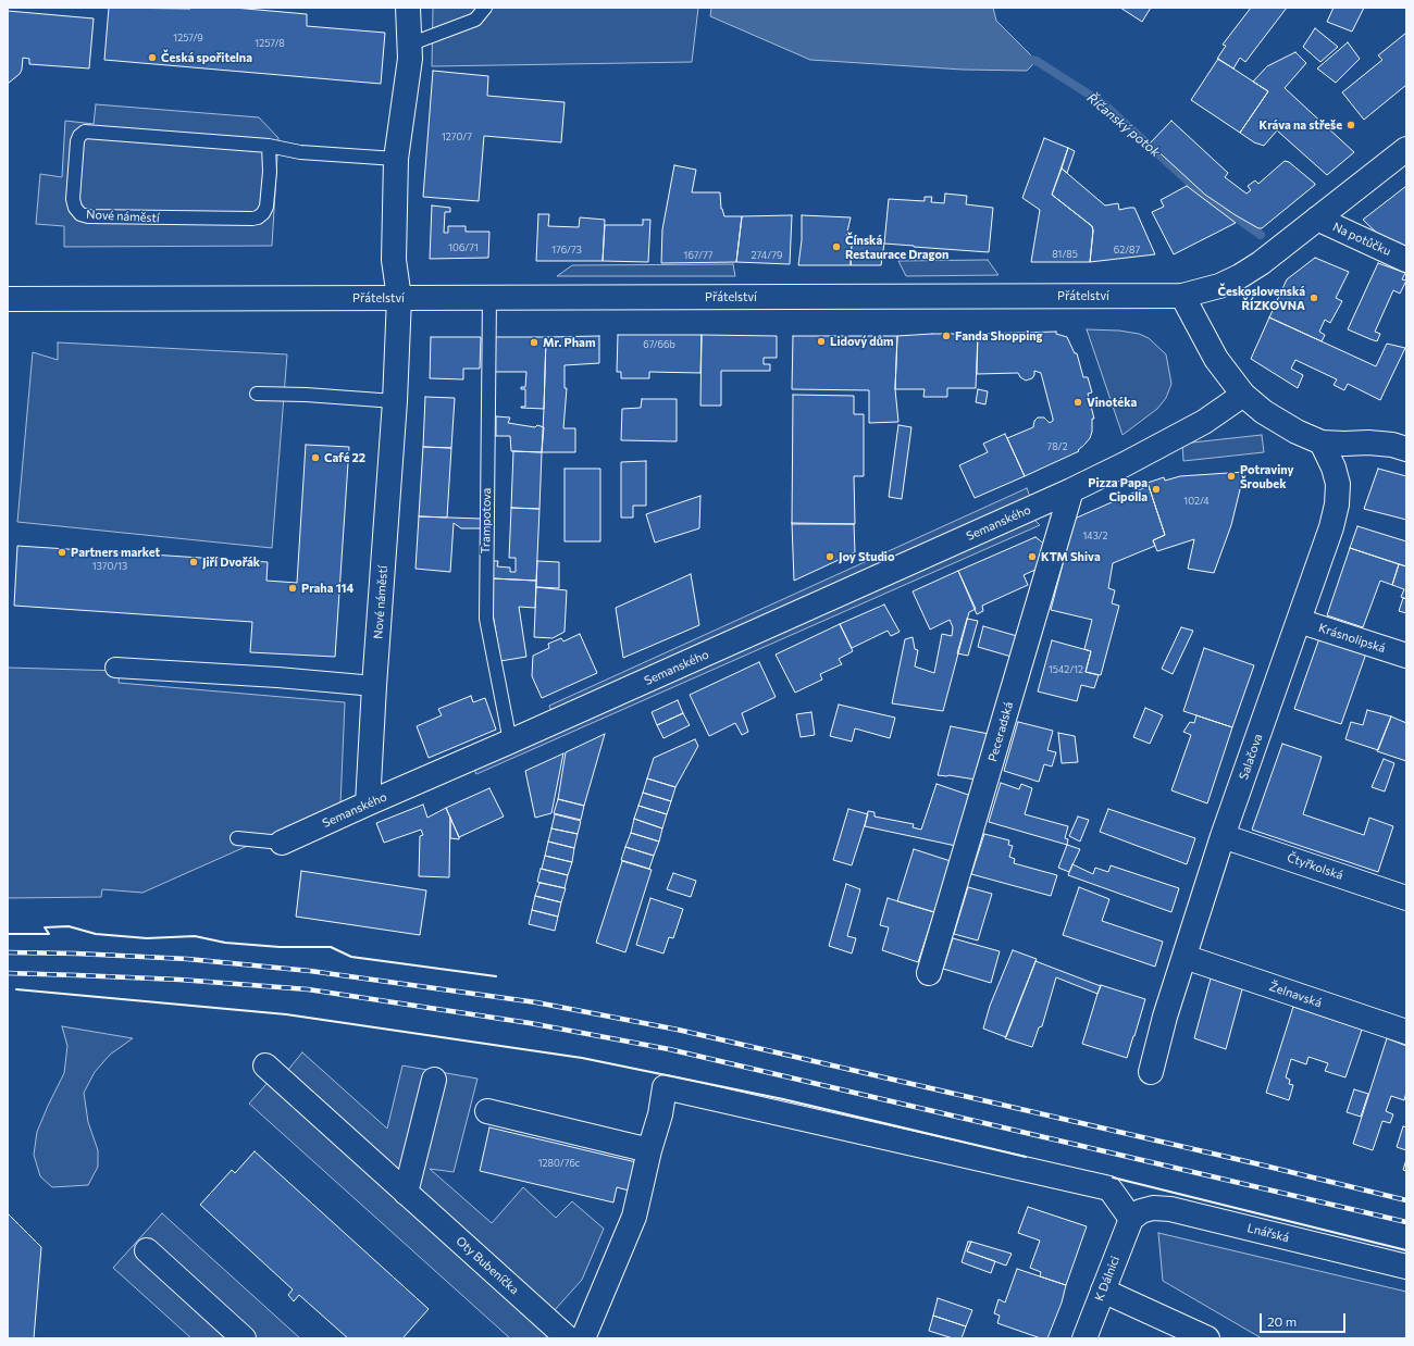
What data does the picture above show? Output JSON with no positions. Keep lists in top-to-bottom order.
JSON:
{
  "streets": {
    "street": [
      "Nové náměstí",
      "Na potůčku",
      "Přátelství",
      "Semanského",
      "Krásnolipská",
      "Peceradská",
      "Salačova",
      "Čtyřkolská",
      "Želnavská",
      "Lnářská",
      "Oty Bubeníčka",
      "K Dálnici"
    ],
    "lane": ["Trampotova"]
  },
  "crossings": [
    ["Nové náměstí", "Přátelství"],
    ["Nové náměstí", "Semanského"],
    ["Na potůčku", "Přátelství"],
    ["Přátelství", "Trampotova"],
    ["Trampotova", "Semanského"],
    ["Semanského", "Peceradská"],
    ["Krásnolipská", "Salačova"],
    ["Salačova", "Čtyřkolská"],
    ["Salačova", "Želnavská"],
    ["Lnářská", "K Dálnici"]
  ],
  "water": ["Říčanský potok"],
  "places": [
    "Česká spořitelna",
    "Kráva na střeše",
    "Čínská Restaurace Dragon",
    "Československá ŘÍZKOVNA",
    "Fanda Shopping",
    "Lidový dům",
    "Mr. Pham",
    "Vinotéka",
    "Café 22",
    "Potraviny Šroubek",
    "Pizza Papa Cipolla",
    "Partners market",
    "Joy Studio",
    "KTM Shiva",
    "Jiří Dvořák",
    "Praha 114"
  ],
  "house_numbers": [
    "1257/9",
    "1257/8",
    "1270/7",
    "106/71",
    "176/73",
    "62/87",
    "81/85",
    "167/77",
    "274/79",
    "67/66b",
    "78/2",
    "102/4",
    "143/2",
    "1370/13",
    "1542/12",
    "1280/76c"
  ],
  "scale_bar": "20 m"
}
